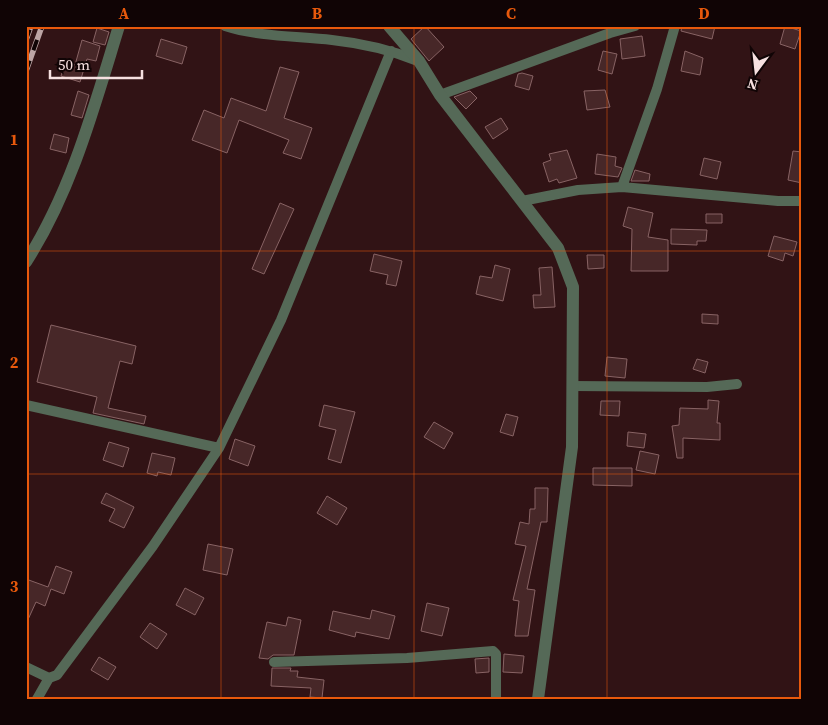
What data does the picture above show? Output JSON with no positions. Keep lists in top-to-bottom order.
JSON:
{
  "scale_bar": "50 m",
  "north": "bottom",
  "grid": {
    "columns": [
      "A",
      "B",
      "C",
      "D"
    ],
    "rows": ["1", "2", "3"]
  }
}
